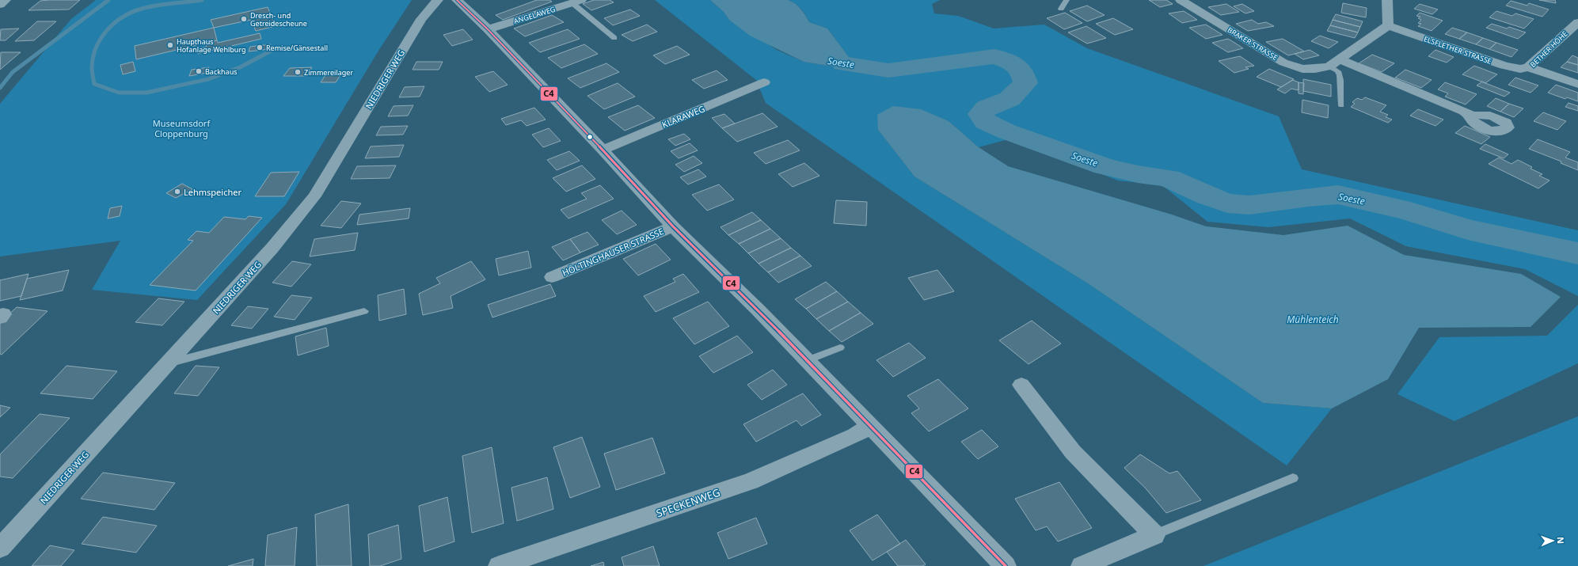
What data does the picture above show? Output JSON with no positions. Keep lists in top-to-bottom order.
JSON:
{
  "streets": {
    "street": [
      "ANGELAWEG",
      "BRAKER STRASSE",
      "BETHER HÖHE",
      "ELSFLETHER STRASSE",
      "NIEDRIGER WEG",
      "KLARAWEG",
      "HÖLTINGHAUSER STRASSE",
      "SPECKENWEG"
    ]
  },
  "crossings": [
    ["ANGELAWEG", "HÖLTINGHAUSER STRASSE"],
    ["BETHER HÖHE", "ELSFLETHER STRASSE"],
    ["KLARAWEG", "HÖLTINGHAUSER STRASSE"],
    ["HÖLTINGHAUSER STRASSE", "SPECKENWEG"]
  ],
  "water": ["Soeste", "Mühlenteich"],
  "parks": ["Museumsdorf Cloppenburg"],
  "places": [
    "Dresch- und Getreidescheune",
    "Haupthaus Hofanlage Wehlburg",
    "Remise/Gänsestall",
    "Backhaus",
    "Zimmereilager",
    "Lehmspeicher"
  ],
  "lines": ["transit line C4"],
  "north": "right"
}
